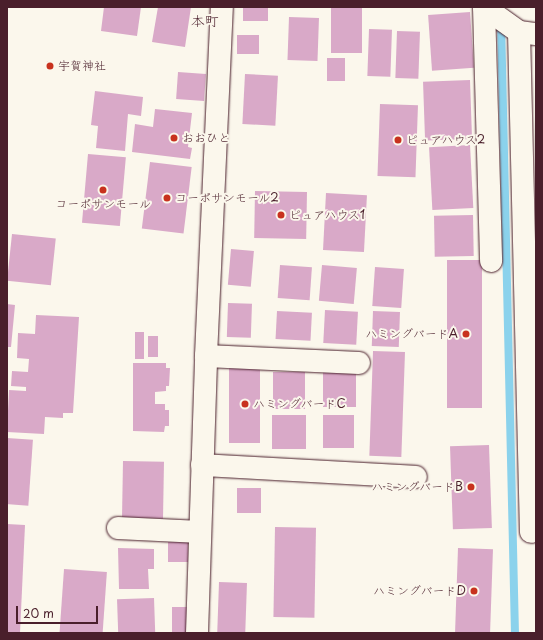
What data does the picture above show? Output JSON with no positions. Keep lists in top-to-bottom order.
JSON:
{
  "districts": ["本町"],
  "places": [
    "宇賀神社",
    "おおひと",
    "ピュアハウス2",
    "コーポサンモール",
    "コーポサンモール2",
    "ピュアハウス1",
    "ハミングバードA",
    "ハミングバードC",
    "ハミングバードB",
    "ハミングバードD"
  ],
  "scale_bar": "20 m"
}
